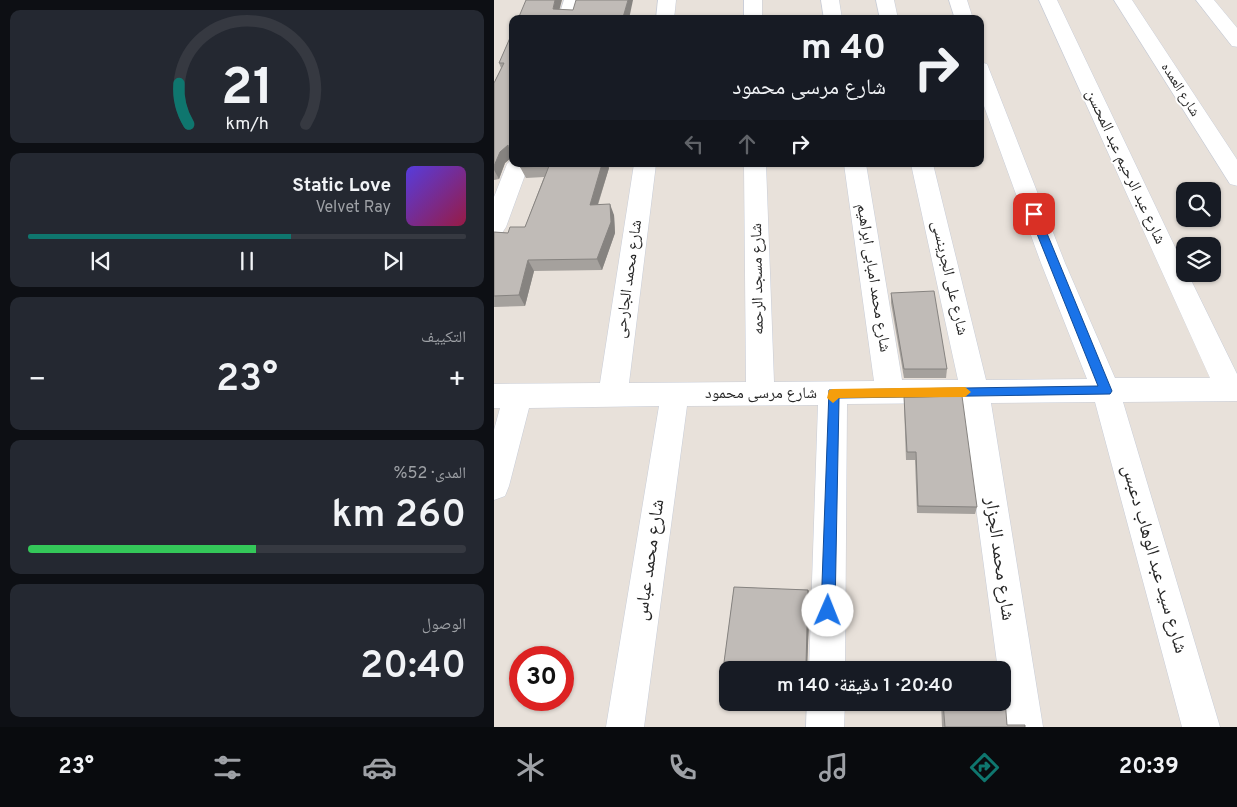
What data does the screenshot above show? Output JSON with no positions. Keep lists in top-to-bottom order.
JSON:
{
  "streets": {
    "street": [
      "شارع العمده",
      "شارع عبد الرحيم عبد المحسن",
      "شارع محمد امبابى ابراهيم",
      "شارع على الجرينسى",
      "شارع محمد الجارحى",
      "شارع مسجد الرحمه",
      "شارع مرسى محمود",
      "شارع محمد الجزار",
      "شارع سيد عبد الوهاب دعبس",
      "شارع محمد عباس"
    ]
  },
  "crossings": [
    ["شارع عبد الرحيم عبد المحسن", "شارع مرسى محمود"],
    ["شارع محمد امبابى ابراهيم", "شارع مرسى محمود"],
    ["شارع على الجرينسى", "شارع مرسى محمود"],
    ["شارع على الجرينسى", "شارع محمد الجزار"],
    ["شارع محمد الجارحى", "شارع مرسى محمود"],
    ["شارع مسجد الرحمه", "شارع مرسى محمود"],
    ["شارع مرسى محمود", "شارع محمد الجزار"],
    ["شارع مرسى محمود", "شارع سيد عبد الوهاب دعبس"],
    ["شارع مرسى محمود", "شارع محمد عباس"]
  ],
  "page": {
    "turn": ["40 m", "شارع مرسى محمود"],
    "song": ["Static Love", "Velvet Ray"],
    "tile": [
      "التكييف",
      ["المدى · 52%", "260 km"],
      ["الوصول", "20:40"]
    ],
    "heat": ["−", "23°", "+"],
    "limit": "30",
    "trip": "20:40 · 1 دقيقة · 140 m",
    "tabs": ["20:39", "23°"],
    "gauge": ["21", "km/h"]
  }
}
